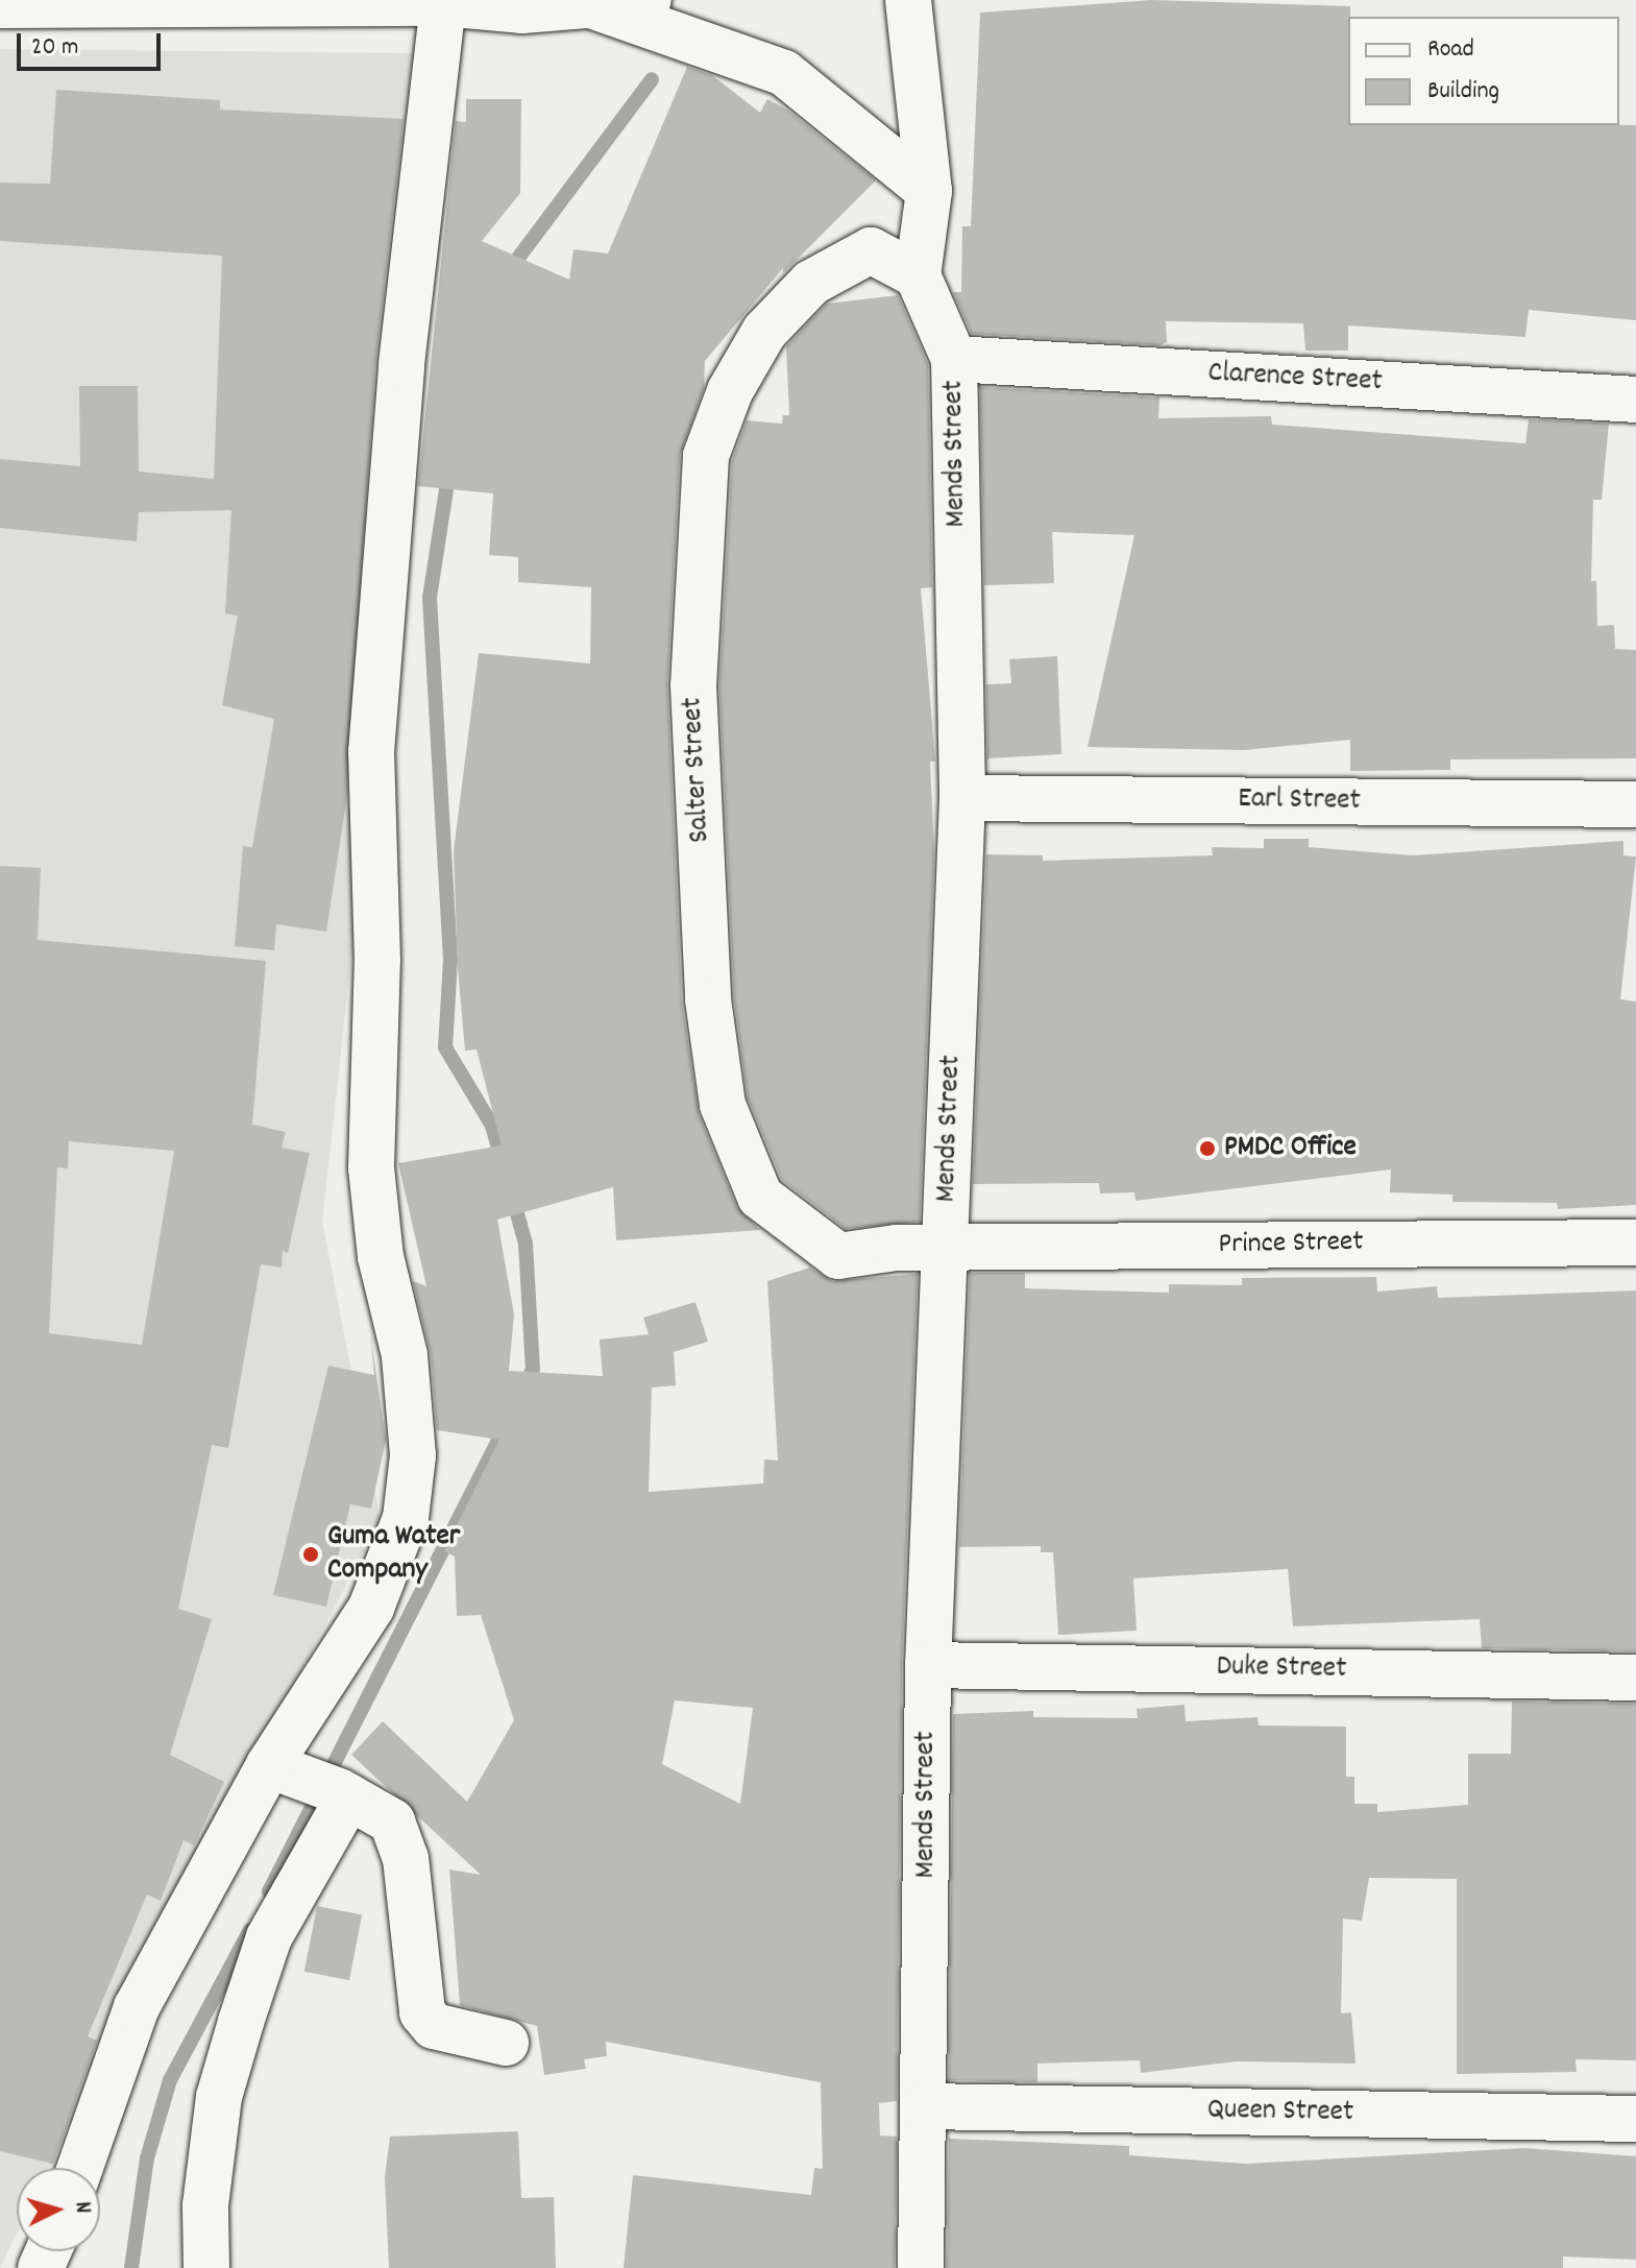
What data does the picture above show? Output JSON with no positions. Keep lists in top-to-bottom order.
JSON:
{
  "streets": {
    "street": [
      "Clarence Street",
      "Mends Street",
      "Salter Street",
      "Earl Street",
      "Prince Street",
      "Duke Street",
      "Queen Street"
    ]
  },
  "crossings": [
    ["Clarence Street", "Mends Street"],
    ["Mends Street", "Salter Street"],
    ["Mends Street", "Earl Street"],
    ["Mends Street", "Prince Street"],
    ["Mends Street", "Duke Street"],
    ["Mends Street", "Queen Street"],
    ["Salter Street", "Prince Street"]
  ],
  "places": ["PMDC Office", "Guma Water Company"],
  "legend": ["Road", "Building"],
  "scale_bar": "20 m",
  "north": "right"
}
